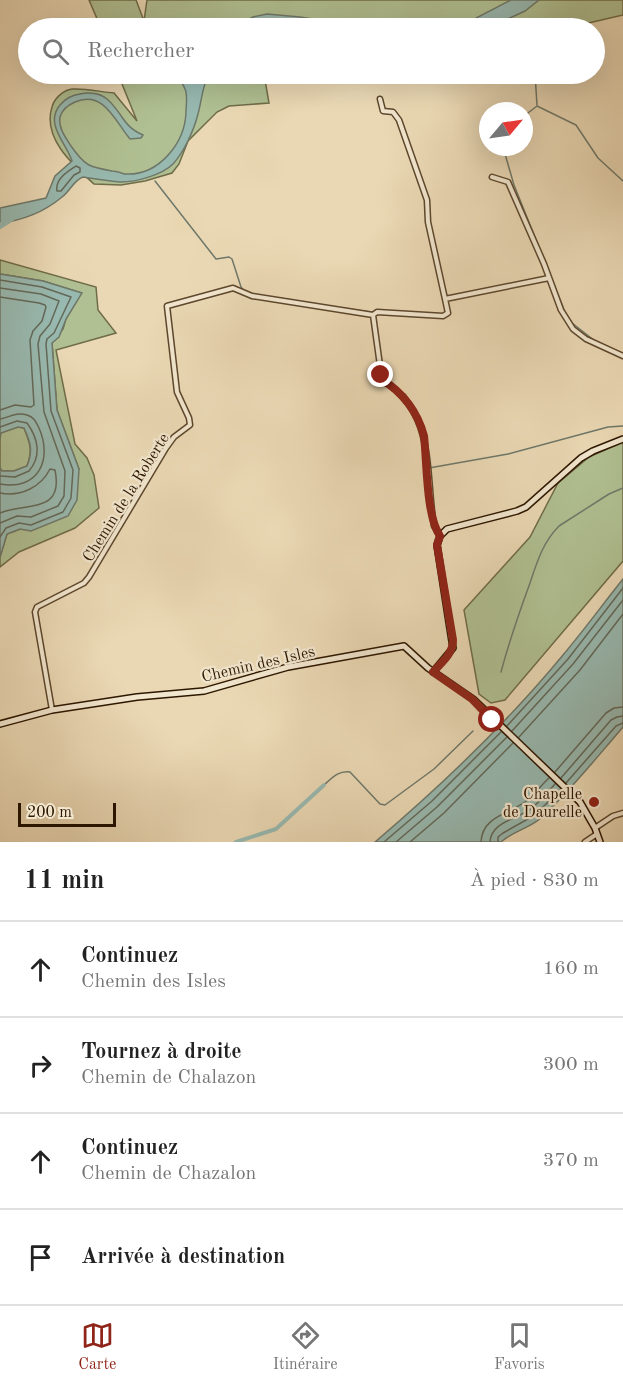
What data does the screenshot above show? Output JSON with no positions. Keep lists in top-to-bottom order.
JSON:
{
  "streets": {
    "street": ["Chemin de la Roberte", "Chemin des Isles"]
  },
  "crossings": [
    ["Chemin de la Roberte", "Chemin des Isles"]
  ],
  "places": ["Chapelle de Daurelle"],
  "scale_bar": "200 m",
  "north": "top right",
  "page": {
    "search": "Rechercher",
    "scale": "200 m",
    "heading": ["11 min", "À pied · 830 m"],
    "list": [
      ["Continuez", "Chemin des Isles", "160 m"],
      ["Tournez à droite", "Chemin de Chalazon", "300 m"],
      ["Continuez", "Chemin de Chazalon", "370 m"],
      "Arrivée à destination"
    ],
    "nav": ["Carte", "Itinéraire", "Favoris"]
  }
}
